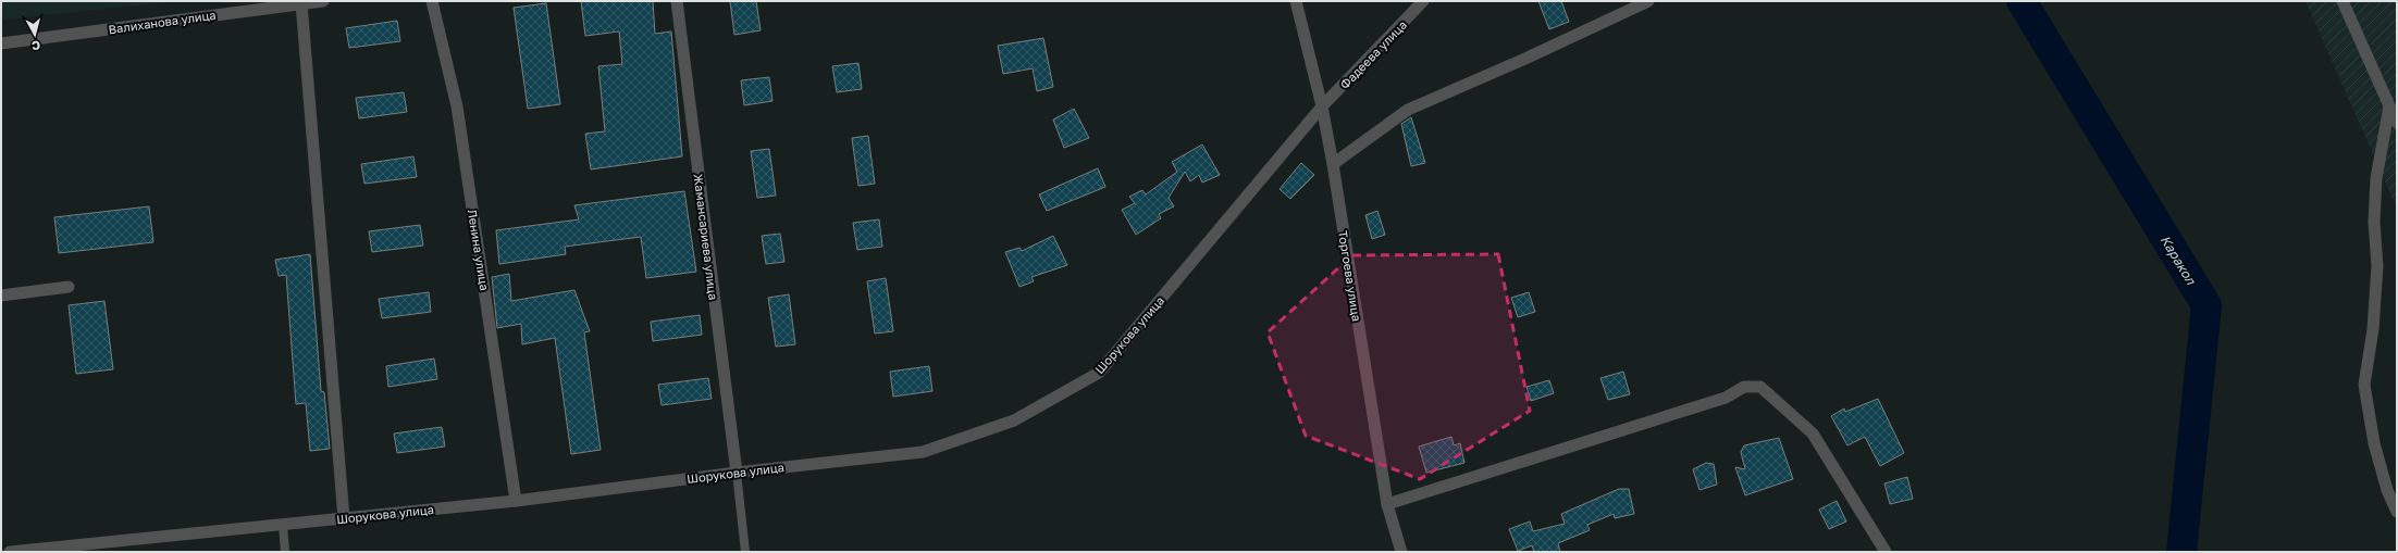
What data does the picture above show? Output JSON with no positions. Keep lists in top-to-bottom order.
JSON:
{
  "streets": {
    "street": [
      "Валиханова улица",
      "Фадеева улица",
      "Жамансариева улица",
      "Ленина улица",
      "Торгоева улица",
      "Шорукова улица"
    ]
  },
  "crossings": [
    ["Фадеева улица", "Торгоева улица"],
    ["Фадеева улица", "Шорукова улица"],
    ["Жамансариева улица", "Шорукова улица"],
    ["Ленина улица", "Шорукова улица"],
    ["Торгоева улица", "Шорукова улица"]
  ],
  "water": ["Каракол"],
  "north": "bottom"
}
